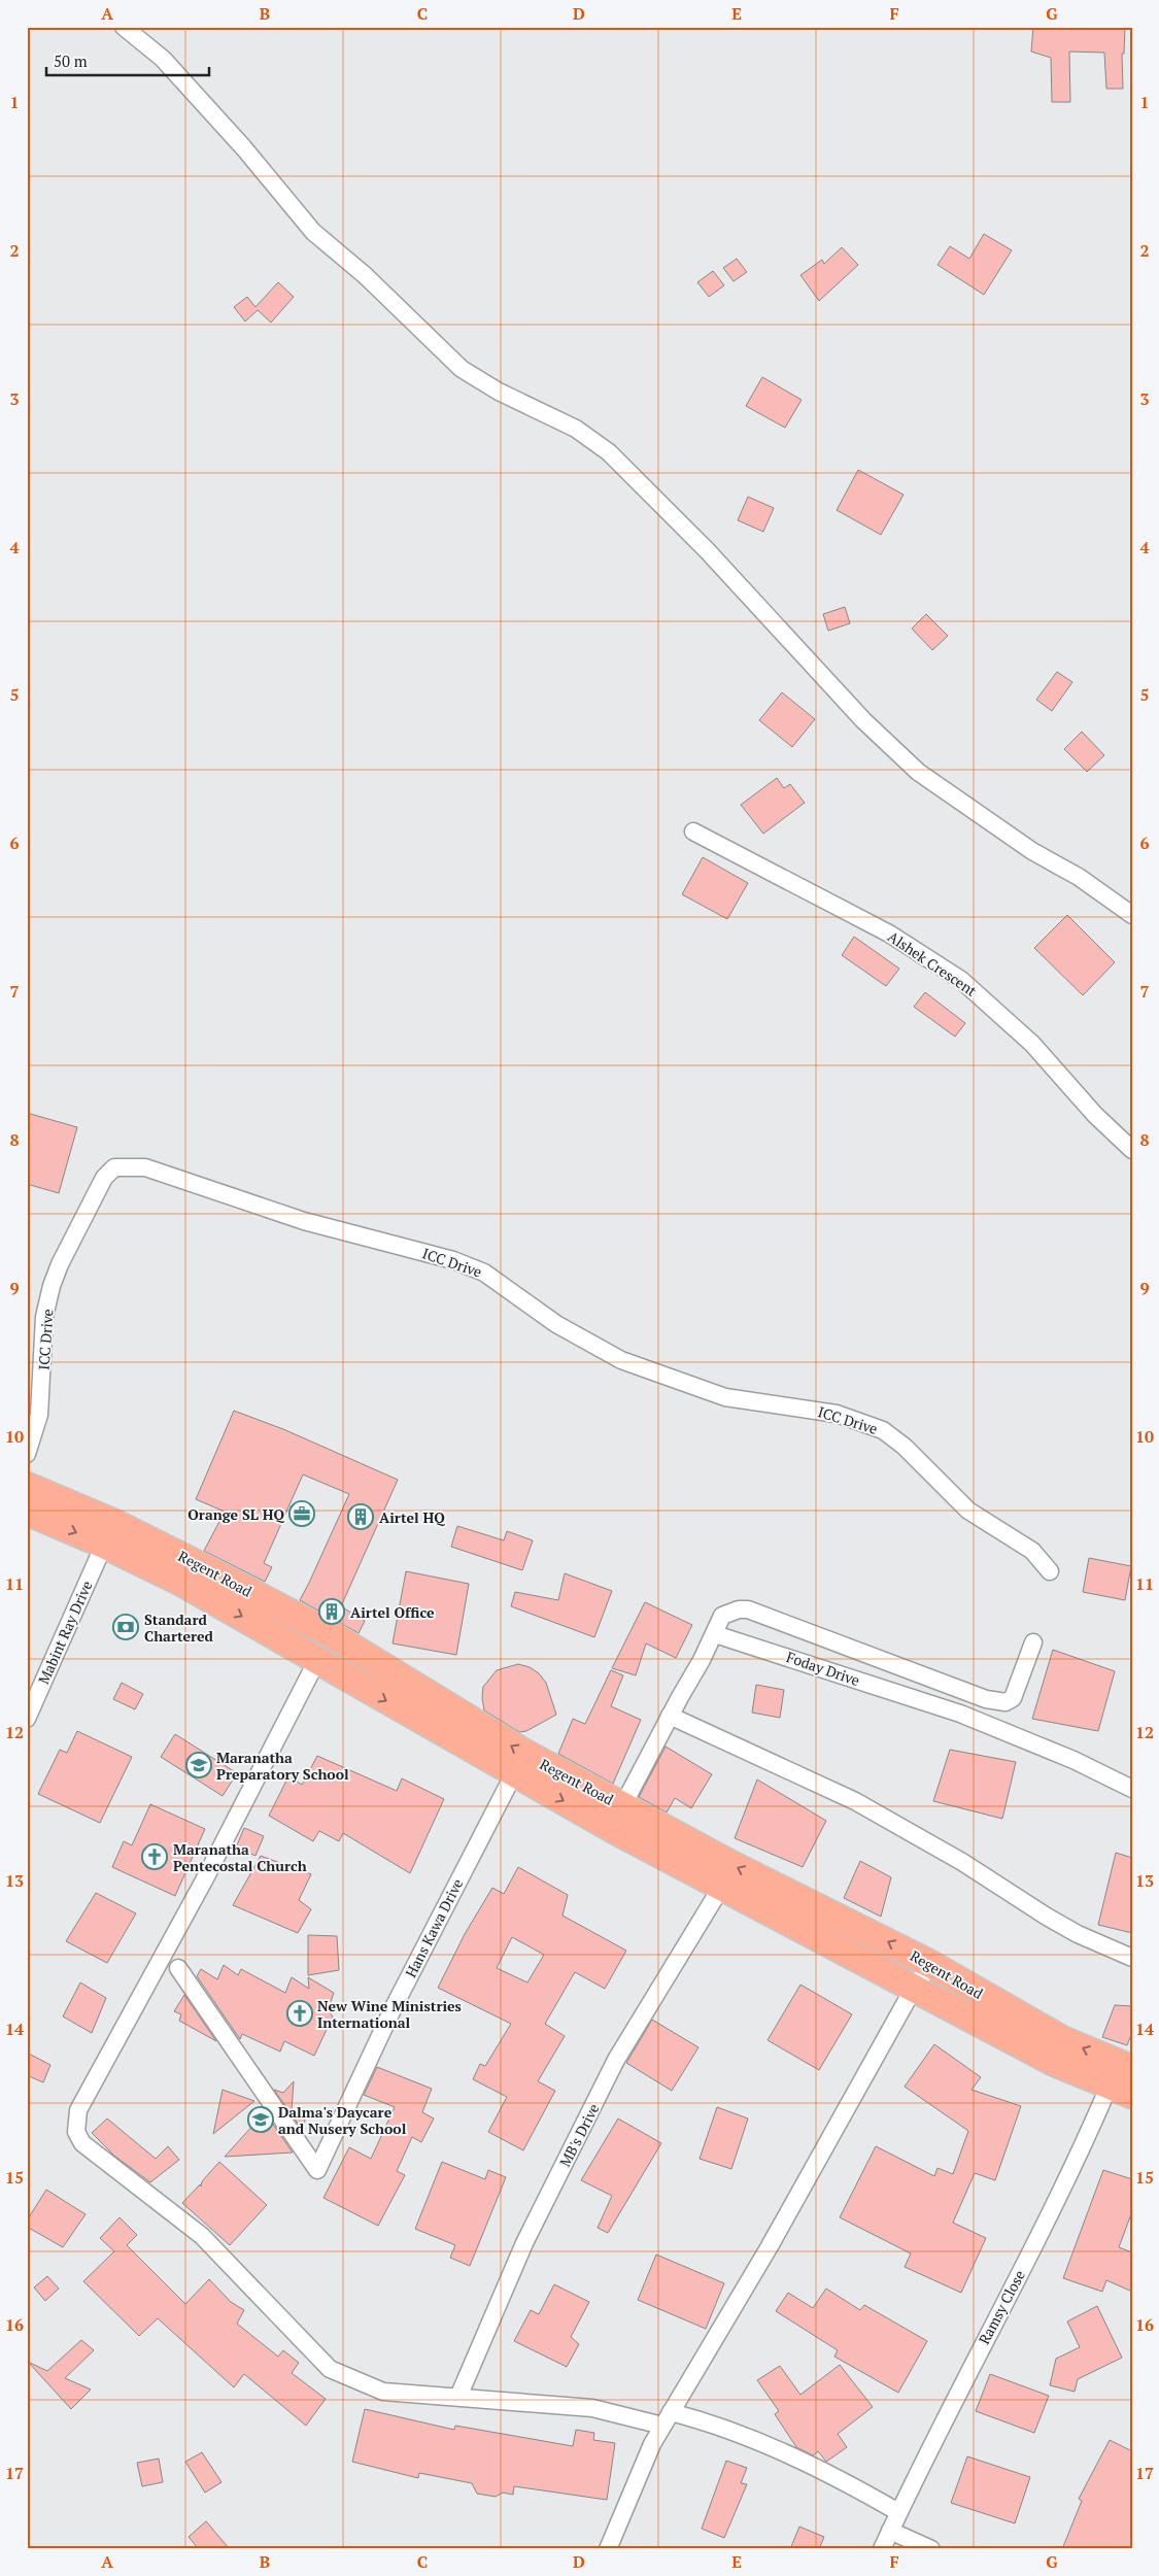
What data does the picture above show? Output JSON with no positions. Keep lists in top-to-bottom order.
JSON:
{
  "streets": {
    "main road": ["Regent Road"],
    "street": [
      "Alshek Crescent",
      "ICC Drive",
      "Mabint Ray Drive",
      "Foday Drive",
      "Hans Kawa Drive",
      "MB's Drive",
      "Ramsy Close"
    ]
  },
  "crossings": [
    ["Regent Road", "Mabint Ray Drive"],
    ["Regent Road", "Hans Kawa Drive"],
    ["Regent Road", "MB's Drive"],
    ["Regent Road", "Ramsy Close"]
  ],
  "places": {
    "office": ["Orange SL HQ"],
    "building": ["Airtel HQ", "Airtel Office"],
    "bank": ["Standard Chartered"],
    "school or university": ["Maranatha Preparatory School", "Dalma's Daycare and Nusery School"],
    "church": ["Maranatha Pentecostal Church", "New Wine Ministries International"]
  },
  "scale_bar": "50 m",
  "grid": {
    "columns": [
      "A",
      "B",
      "C",
      "D",
      "E",
      "F",
      "G"
    ],
    "rows": [
      "1",
      "2",
      "3",
      "4",
      "5",
      "6",
      "7",
      "8",
      "9",
      "10",
      "11",
      "12",
      "13",
      "14",
      "15",
      "16",
      "17"
    ]
  }
}
